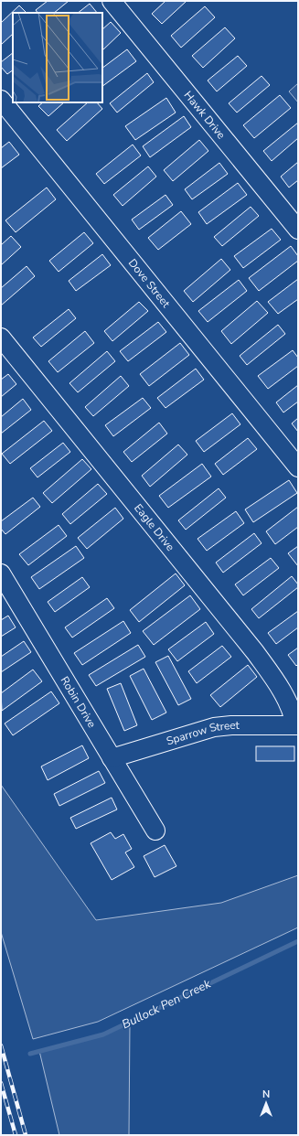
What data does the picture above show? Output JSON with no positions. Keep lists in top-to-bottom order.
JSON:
{
  "streets": {
    "street": [
      "Hawk Drive",
      "Dove Street",
      "Eagle Drive",
      "Robin Drive",
      "Sparrow Street"
    ]
  },
  "crossings": [
    ["Eagle Drive", "Sparrow Street"],
    ["Robin Drive", "Sparrow Street"]
  ],
  "water": ["Bullock Pen Creek"],
  "north": "top"
}
